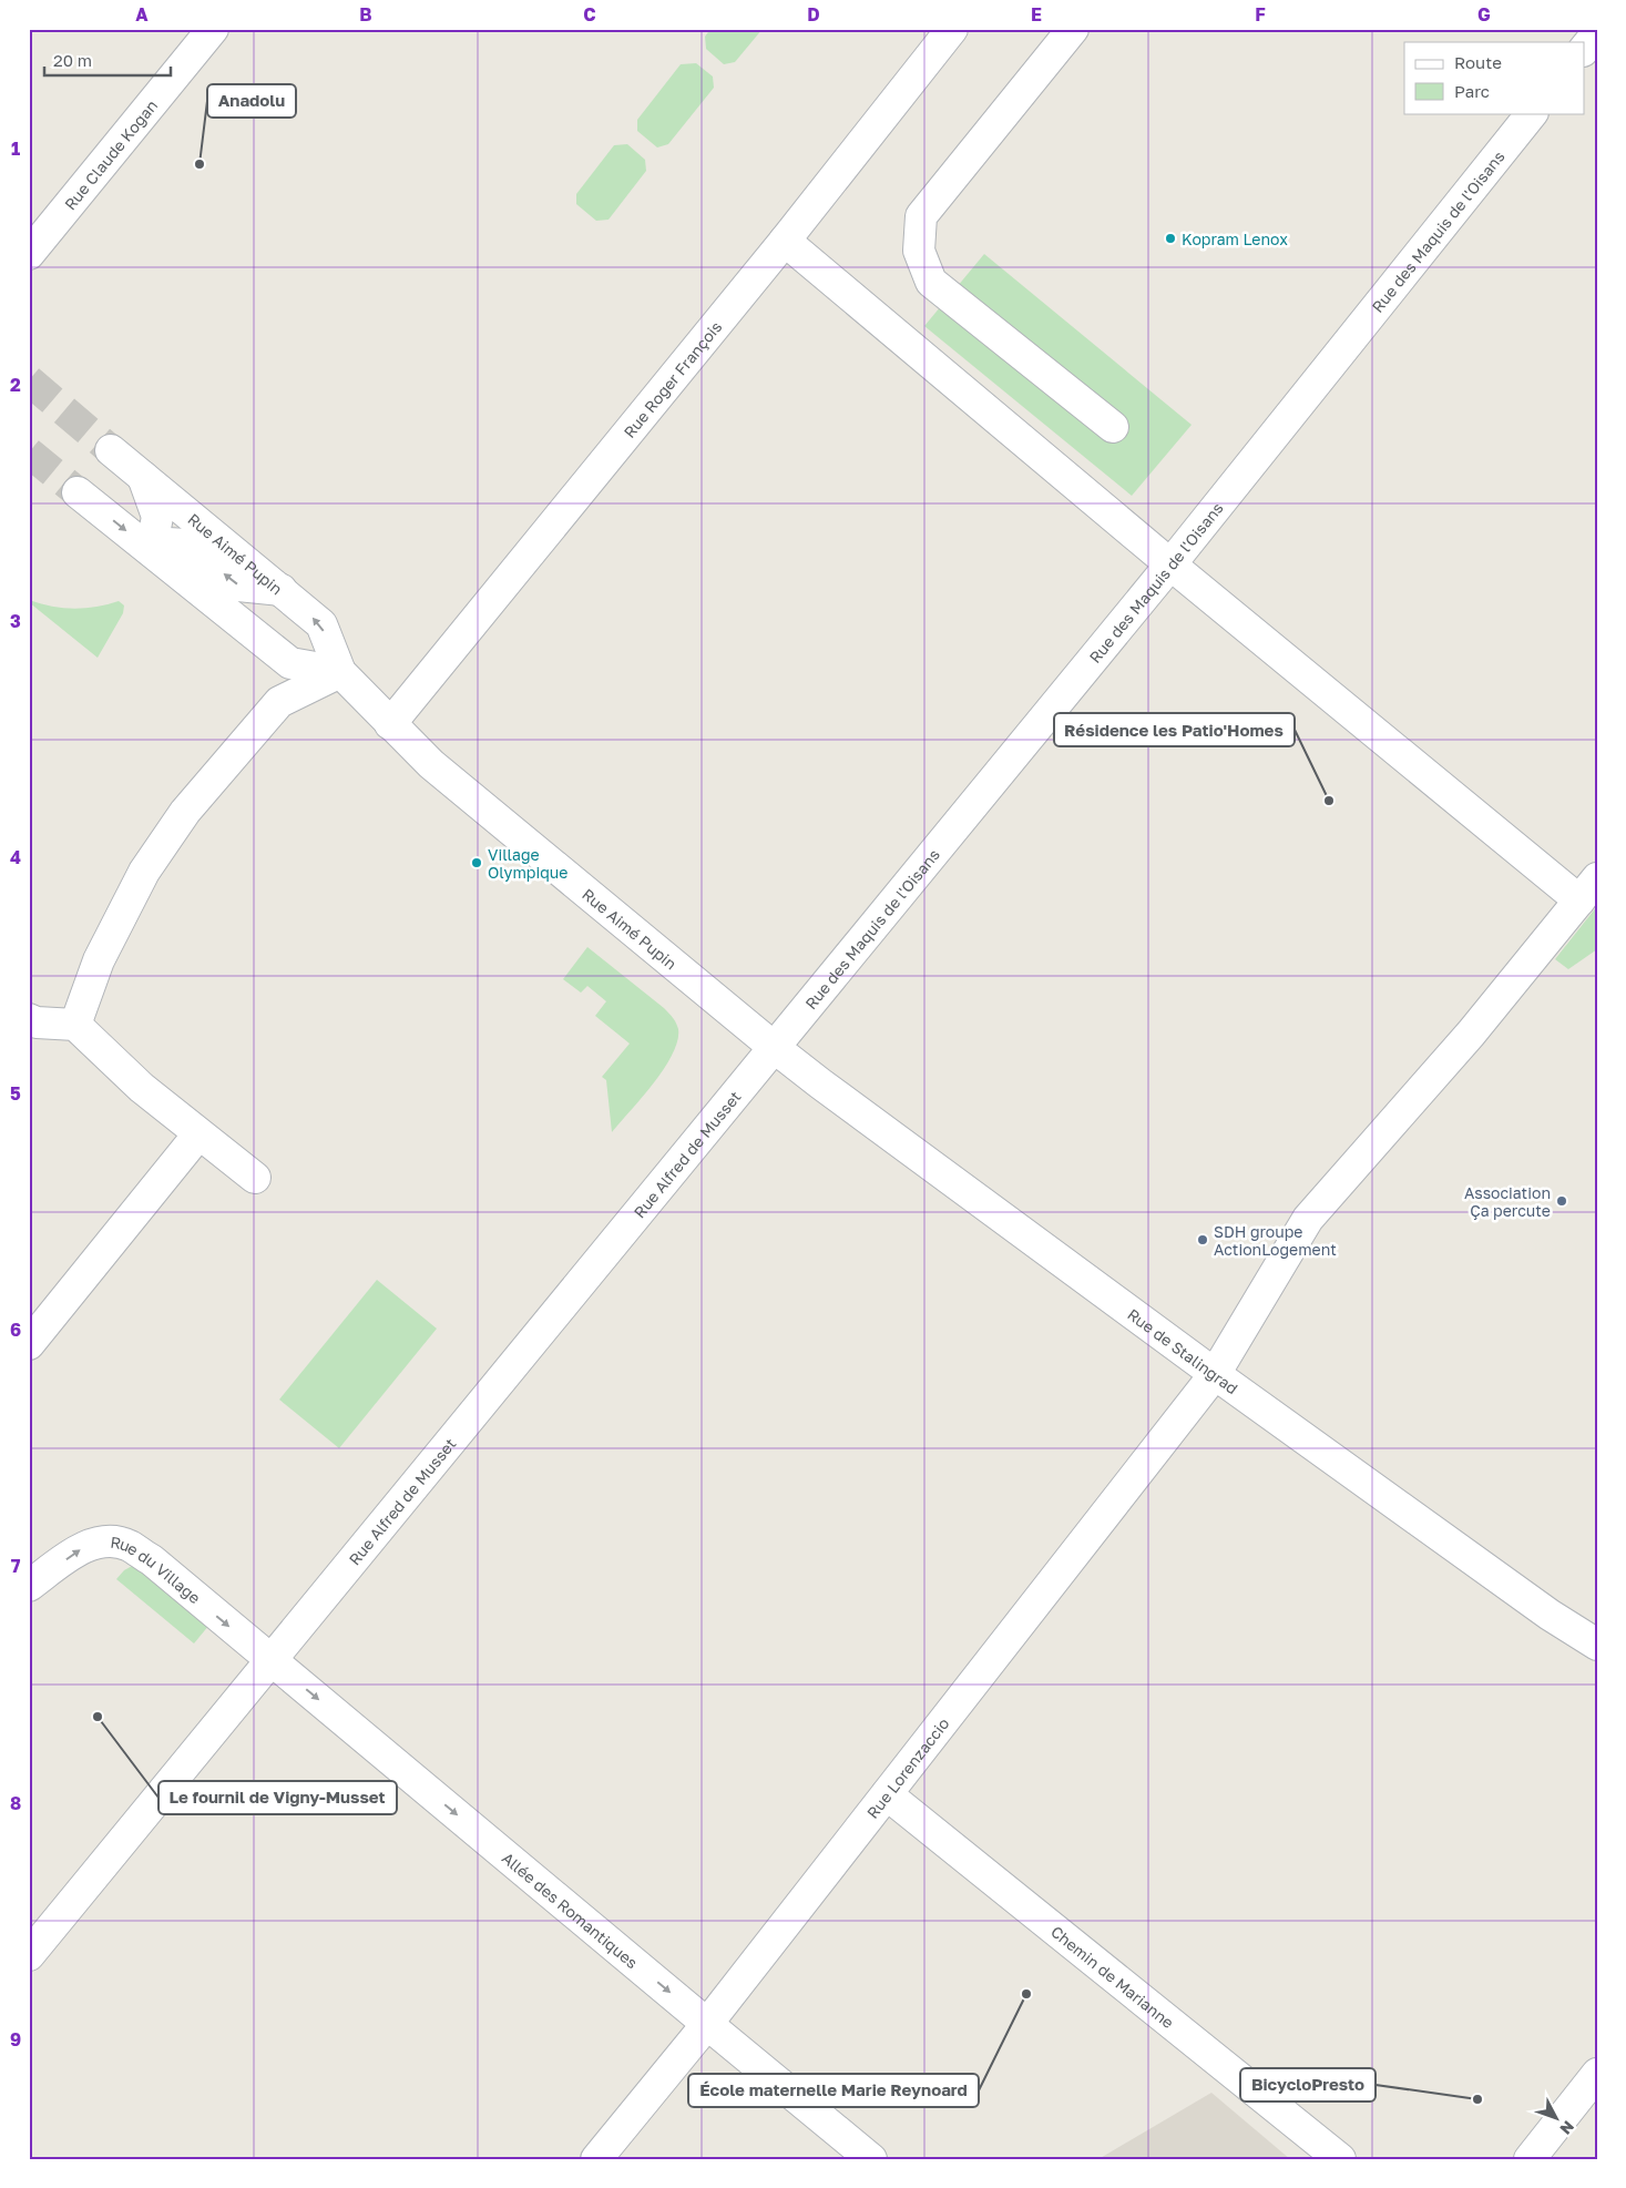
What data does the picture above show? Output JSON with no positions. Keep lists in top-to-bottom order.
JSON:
{
  "streets": {
    "street": [
      "Rue Claude Kogan",
      "Rue des Maquis de l'Oisans",
      "Rue Roger François",
      "Rue Aimé Pupin",
      "Rue Alfred de Musset",
      "Rue de Stalingrad",
      "Rue du Village",
      "Rue Lorenzaccio",
      "Allée des Romantiques",
      "Chemin de Marianne"
    ]
  },
  "crossings": [
    ["Rue des Maquis de l'Oisans", "Rue Aimé Pupin"],
    ["Rue des Maquis de l'Oisans", "Rue Alfred de Musset"],
    ["Rue des Maquis de l'Oisans", "Rue de Stalingrad"],
    ["Rue Roger François", "Rue Aimé Pupin"],
    ["Rue Aimé Pupin", "Rue Alfred de Musset"],
    ["Rue Aimé Pupin", "Rue de Stalingrad"],
    ["Rue Alfred de Musset", "Rue de Stalingrad"],
    ["Rue Alfred de Musset", "Rue du Village"],
    ["Rue Alfred de Musset", "Allée des Romantiques"],
    ["Rue de Stalingrad", "Rue Lorenzaccio"],
    ["Rue du Village", "Allée des Romantiques"],
    ["Rue Lorenzaccio", "Allée des Romantiques"],
    ["Rue Lorenzaccio", "Chemin de Marianne"]
  ],
  "one_way": ["Rue du Village", "Allée des Romantiques"],
  "places": [
    "Anadolu",
    "Kopram Lenox",
    "Résidence les Patio'Homes",
    "Village Olympique",
    "Association Ça percute",
    "SDH groupe ActionLogement",
    "Le fournil de Vigny-Musset",
    "École maternelle Marie Reynoard",
    "BicycloPresto"
  ],
  "legend": ["Route", "Parc"],
  "scale_bar": "20 m",
  "north": "bottom right",
  "grid": {
    "columns": [
      "A",
      "B",
      "C",
      "D",
      "E",
      "F",
      "G"
    ],
    "rows": [
      "1",
      "2",
      "3",
      "4",
      "5",
      "6",
      "7",
      "8",
      "9"
    ]
  }
}
